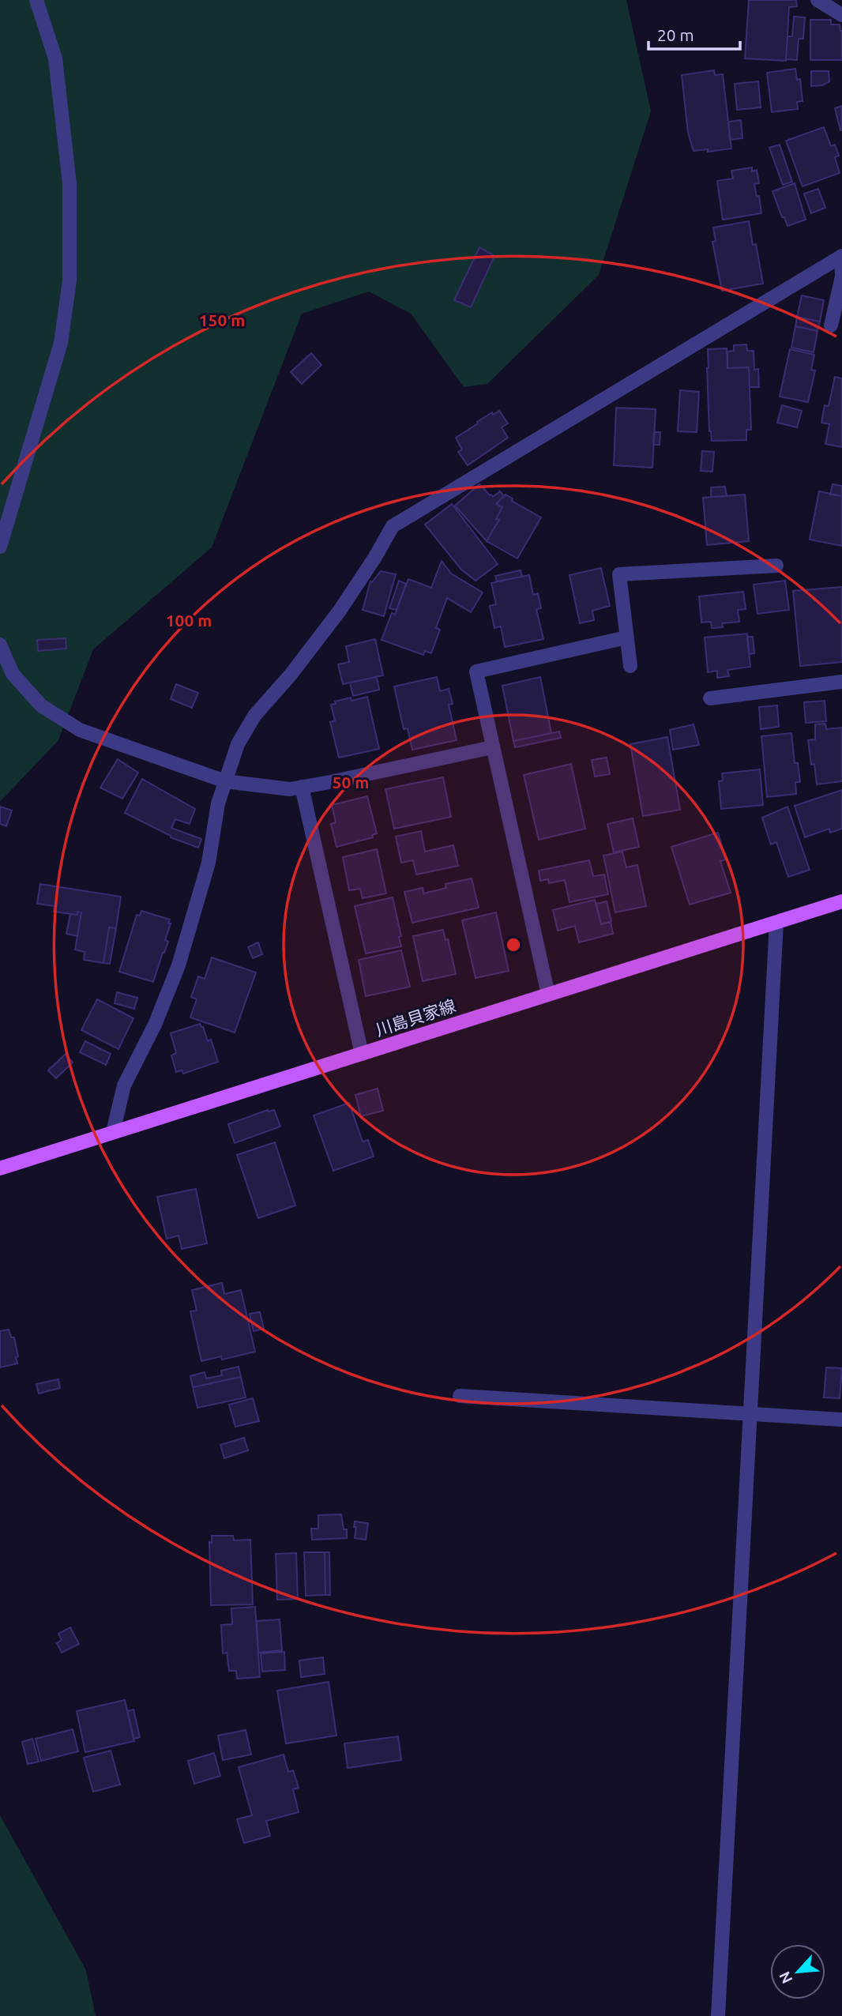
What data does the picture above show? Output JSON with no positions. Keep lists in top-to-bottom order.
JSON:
{
  "streets": {
    "main road": ["川島貝家線"]
  },
  "scale_bar": "20 m",
  "north": "bottom left",
  "rings": ["150 m", "100 m", "50 m"]
}
